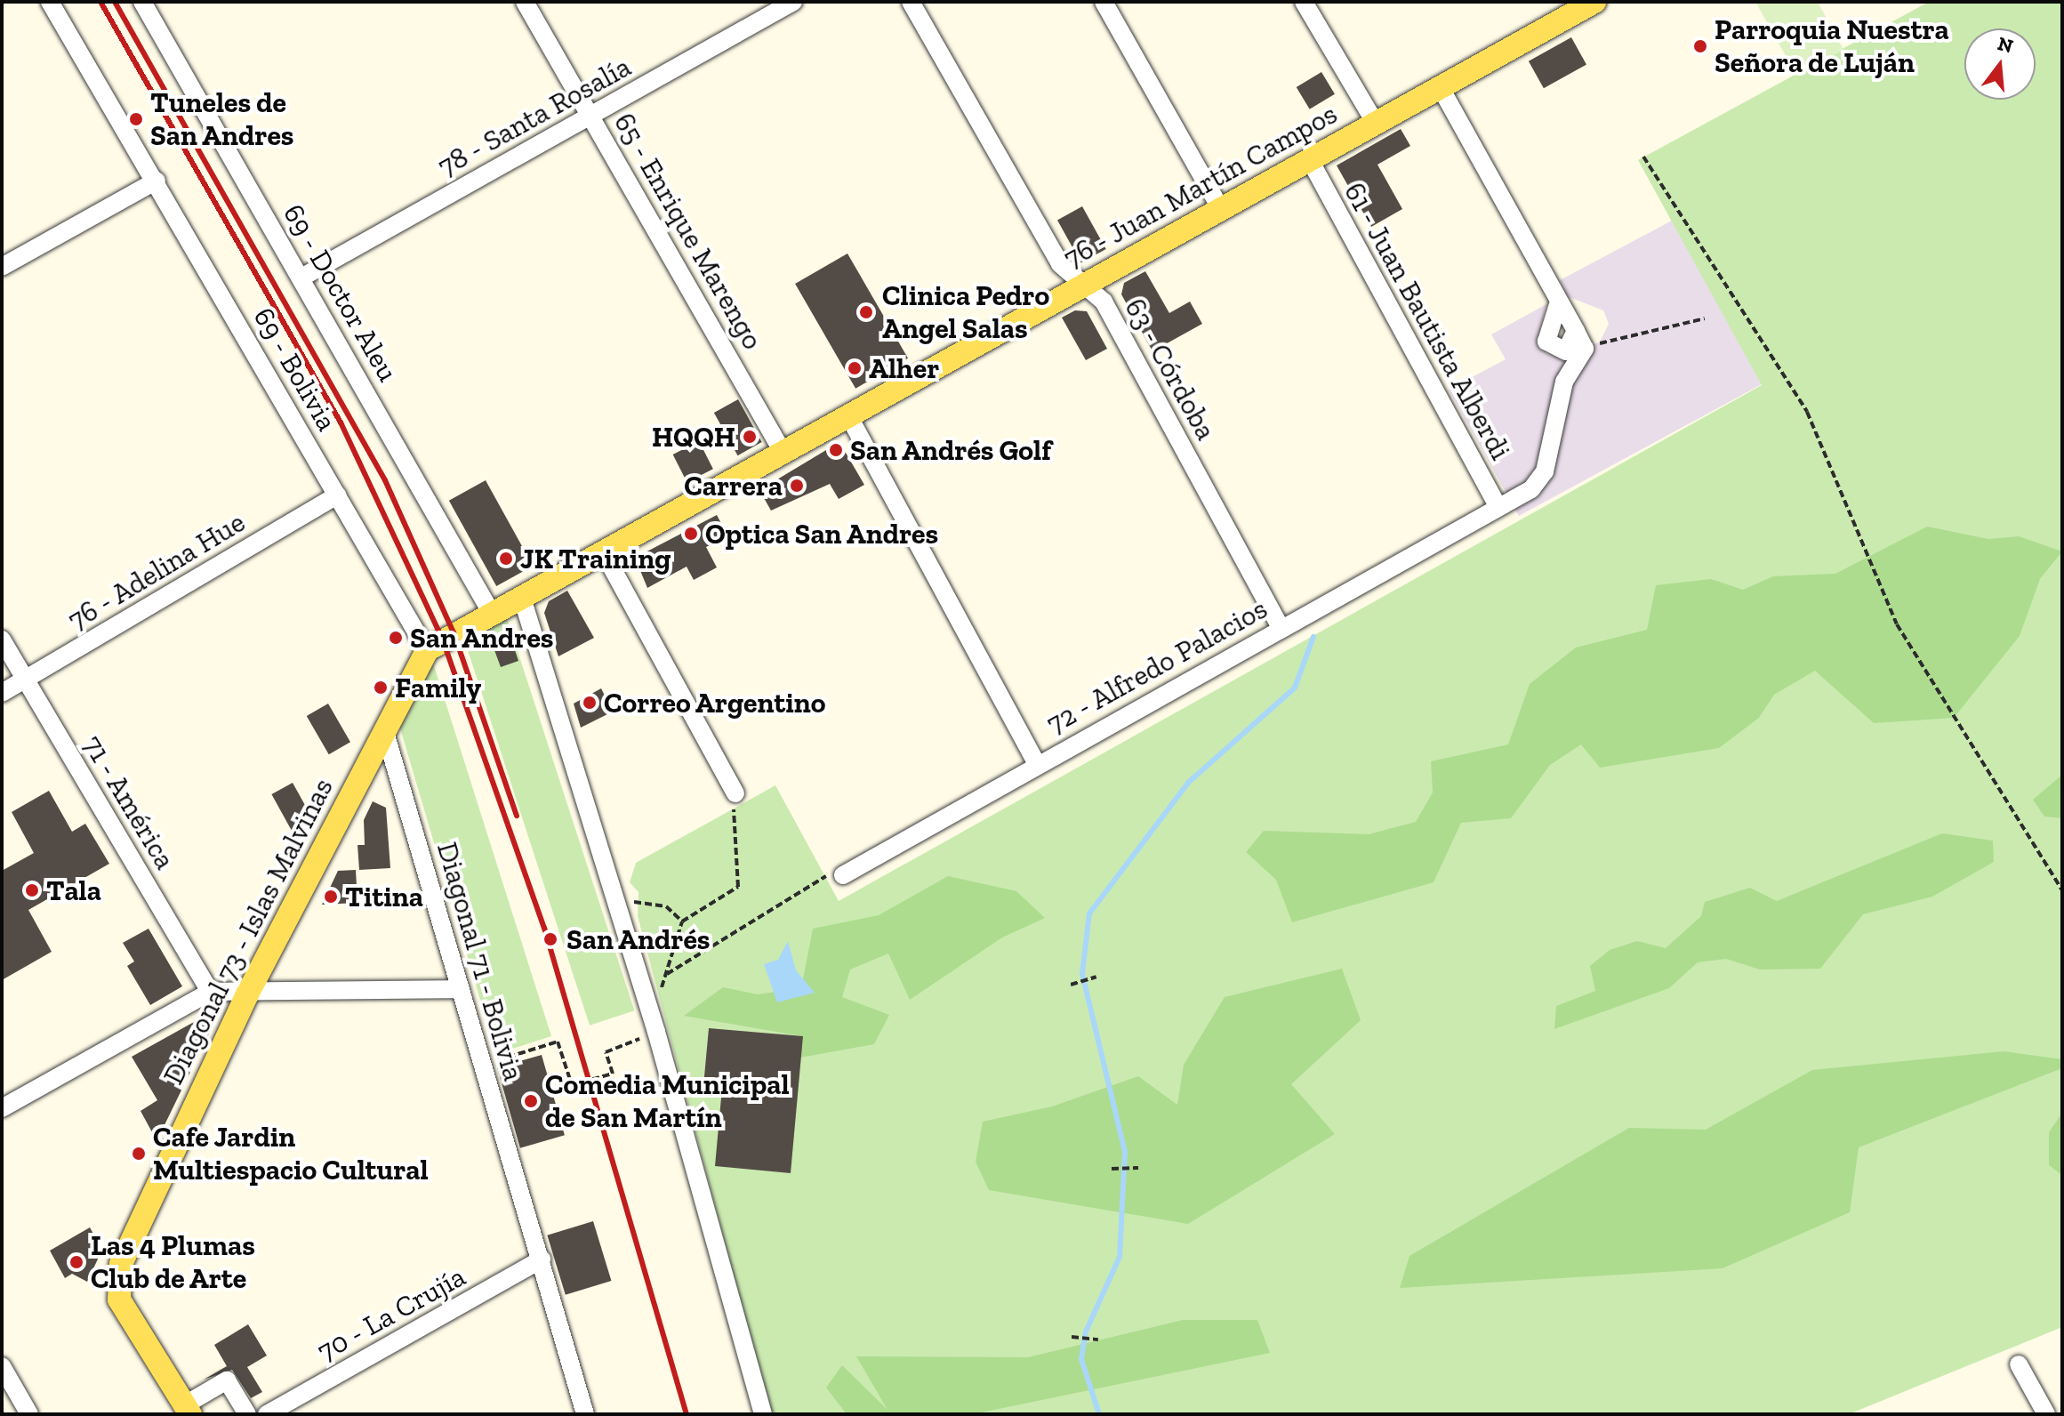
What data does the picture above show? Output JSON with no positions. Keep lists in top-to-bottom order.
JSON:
{
  "streets": {
    "main road": ["76 - Juan Martín Campos", "Diagonal 73 - Islas Malvinas"],
    "street": [
      "78 - Santa Rosalía",
      "65 - Enrique Marengo",
      "69 - Doctor Aleu",
      "61 - Juan Bautista Alberdi",
      "69 - Bolivia",
      "63 - Córdoba",
      "76 - Adelina Hue",
      "72 - Alfredo Palacios",
      "71 - América",
      "Diagonal 71 - Bolivia",
      "70 - La Crujía"
    ]
  },
  "crossings": [
    ["78 - Santa Rosalía", "65 - Enrique Marengo"],
    ["78 - Santa Rosalía", "69 - Doctor Aleu"],
    ["76 - Juan Martín Campos", "65 - Enrique Marengo"],
    ["76 - Juan Martín Campos", "69 - Doctor Aleu"],
    ["76 - Juan Martín Campos", "61 - Juan Bautista Alberdi"],
    ["76 - Juan Martín Campos", "69 - Bolivia"],
    ["76 - Juan Martín Campos", "63 - Córdoba"],
    ["76 - Juan Martín Campos", "Diagonal 73 - Islas Malvinas"],
    ["61 - Juan Bautista Alberdi", "72 - Alfredo Palacios"],
    ["69 - Bolivia", "76 - Adelina Hue"],
    ["69 - Bolivia", "Diagonal 73 - Islas Malvinas"],
    ["63 - Córdoba", "72 - Alfredo Palacios"],
    ["76 - Adelina Hue", "71 - América"],
    ["Diagonal 73 - Islas Malvinas", "Diagonal 71 - Bolivia"],
    ["Diagonal 71 - Bolivia", "70 - La Crujía"]
  ],
  "places": [
    "Parroquia Nuestra Señora de Luján",
    "Tuneles de San Andres",
    "Clinica Pedro Angel Salas",
    "Alher",
    "HQQH",
    "San Andrés Golf",
    "Carrera",
    "Optica San Andres",
    "JK Training",
    "San Andres",
    "Family",
    "Correo Argentino",
    "Tala",
    "Titina",
    "San Andrés",
    "Comedia Municipal de San Martín",
    "Cafe Jardin Multiespacio Cultural",
    "Las 4 Plumas Club de Arte"
  ],
  "north": "top"
}
